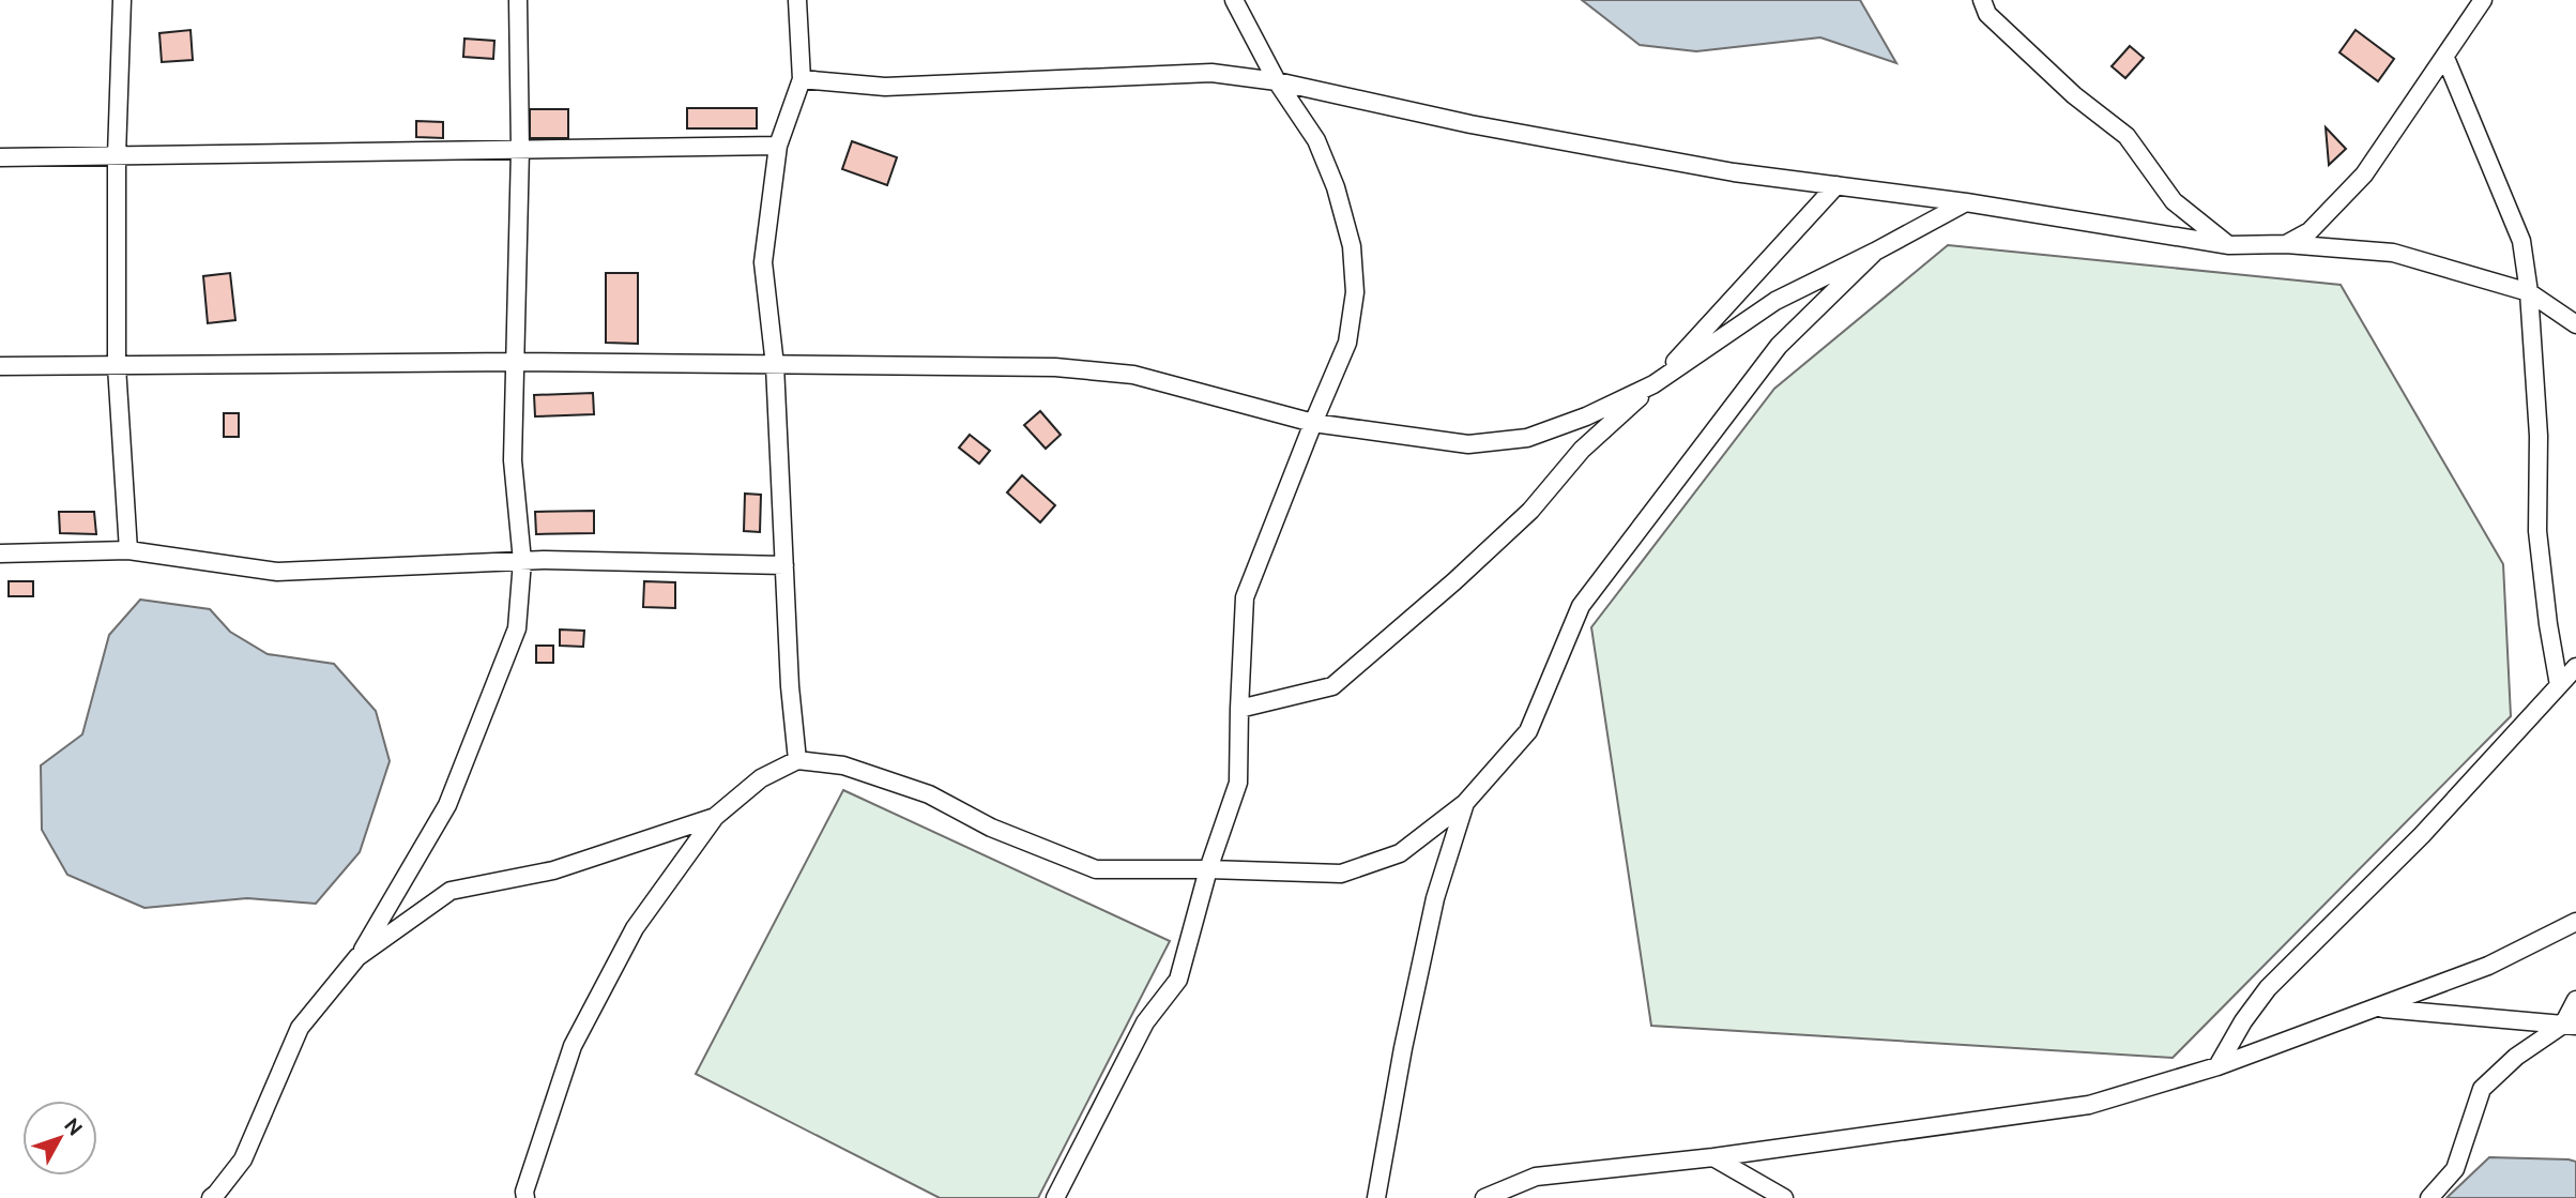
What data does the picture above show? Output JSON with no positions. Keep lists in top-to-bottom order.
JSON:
{
  "north": "top right"
}
